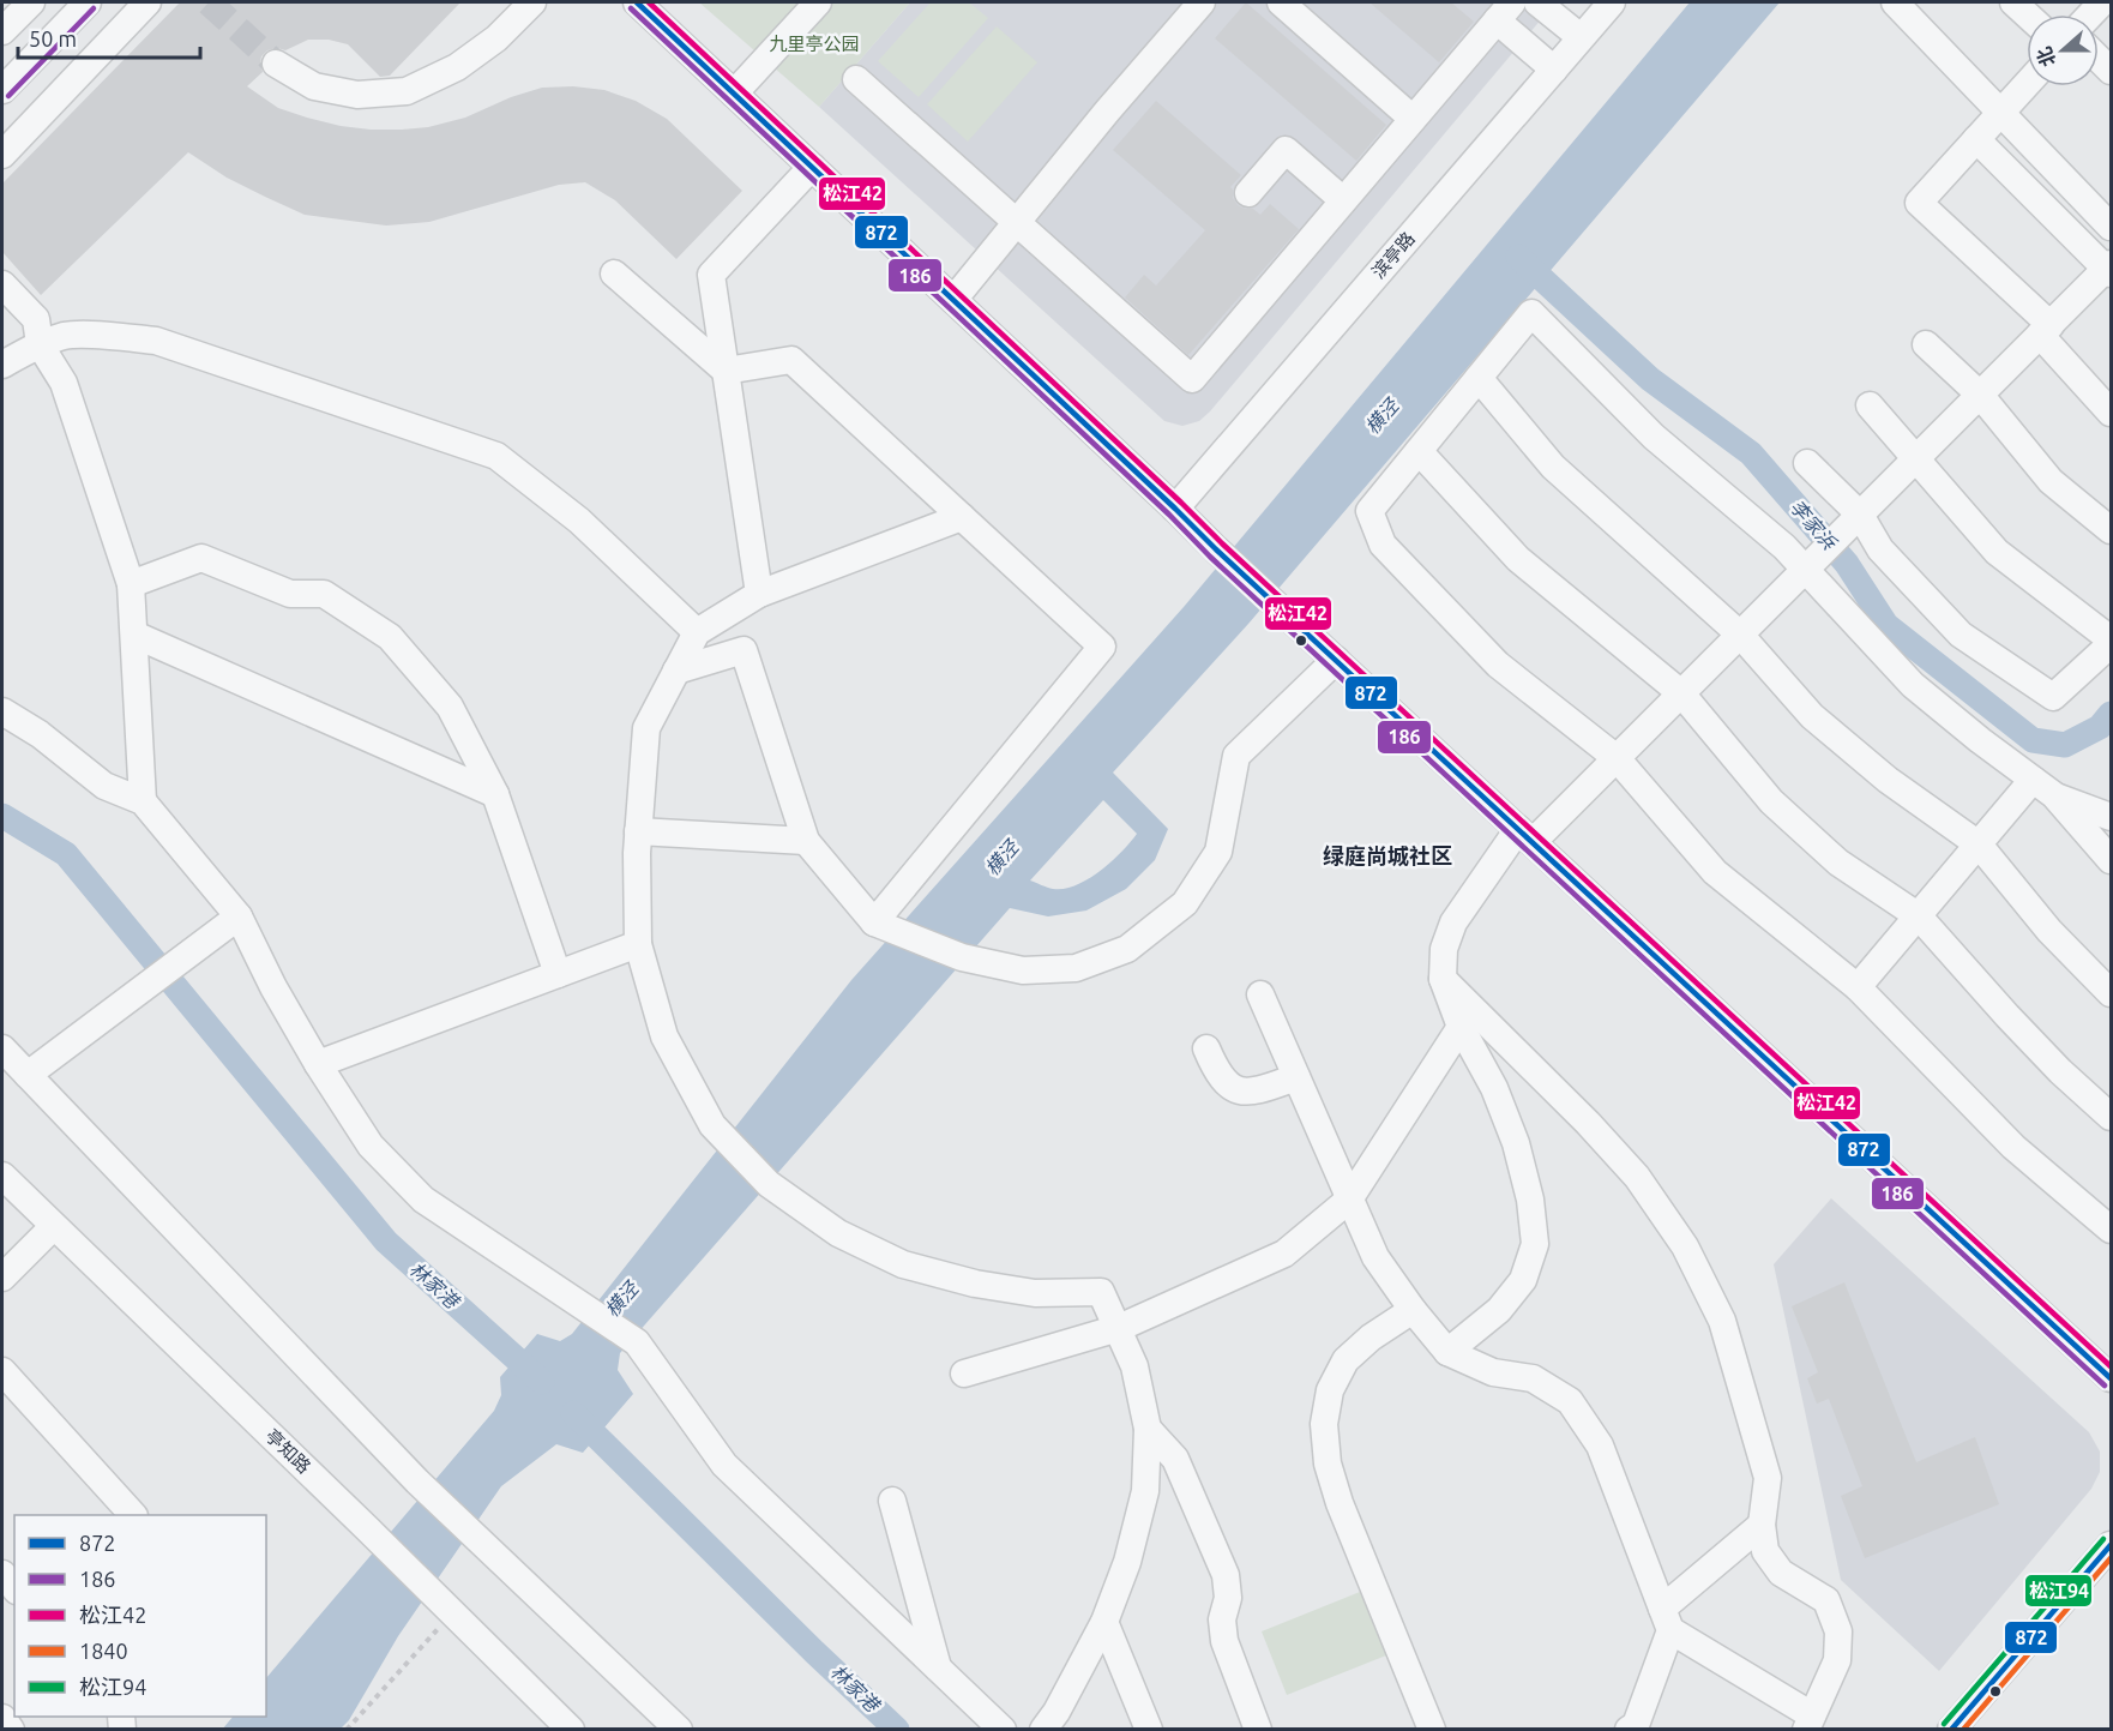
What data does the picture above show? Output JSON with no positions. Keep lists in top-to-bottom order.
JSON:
{
  "streets": {
    "street": ["滨亭路", "亭知路"]
  },
  "districts": ["绿庭尚城社区"],
  "water": ["横泾", "李家浜", "林家港"],
  "parks": ["九里亭公园"],
  "lines": [
    "transit line 872",
    "transit line 松江42",
    "transit line 186",
    "transit line 松江94",
    "transit line 1840"
  ],
  "legend": [
    "872",
    "186",
    "松江42",
    "1840",
    "松江94"
  ],
  "scale_bar": "50 m",
  "north": "left"
}
